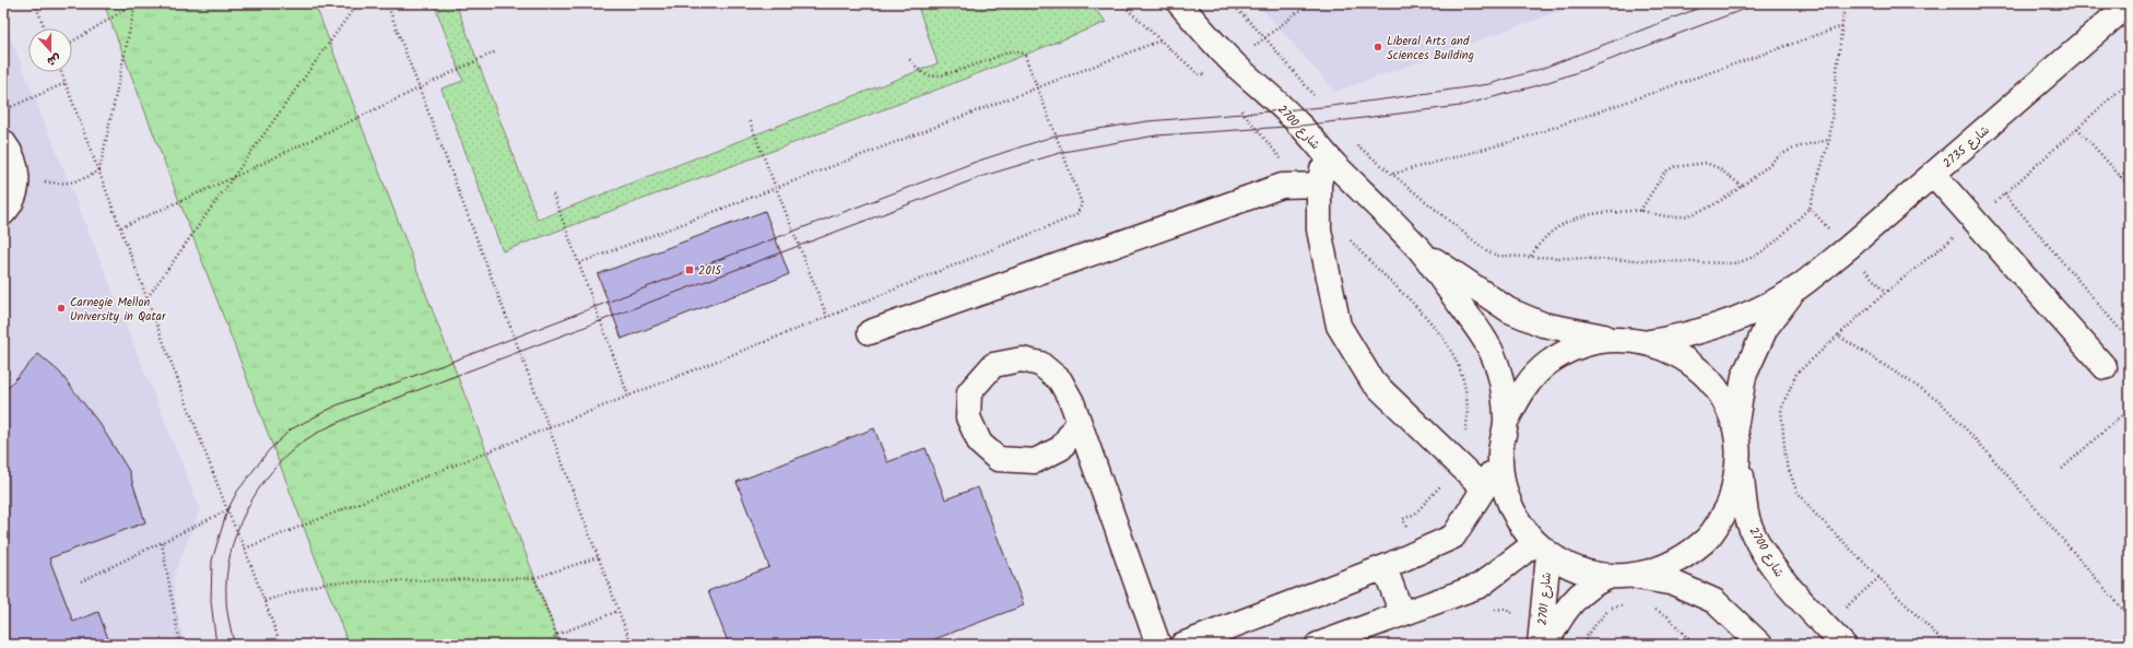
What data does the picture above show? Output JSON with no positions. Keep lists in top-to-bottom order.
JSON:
{
  "streets": {
    "street": ["شارع 2700", "شارع 2735", "شارع 2701"]
  },
  "crossings": [
    ["شارع 2700", "شارع 2735"],
    ["شارع 2700", "شارع 2701"]
  ],
  "places": {
    "other": ["Liberal Arts and Sciences Building", "Carnegie Mellon University in Qatar"],
    "transit": ["2015"]
  },
  "north": "bottom"
}
